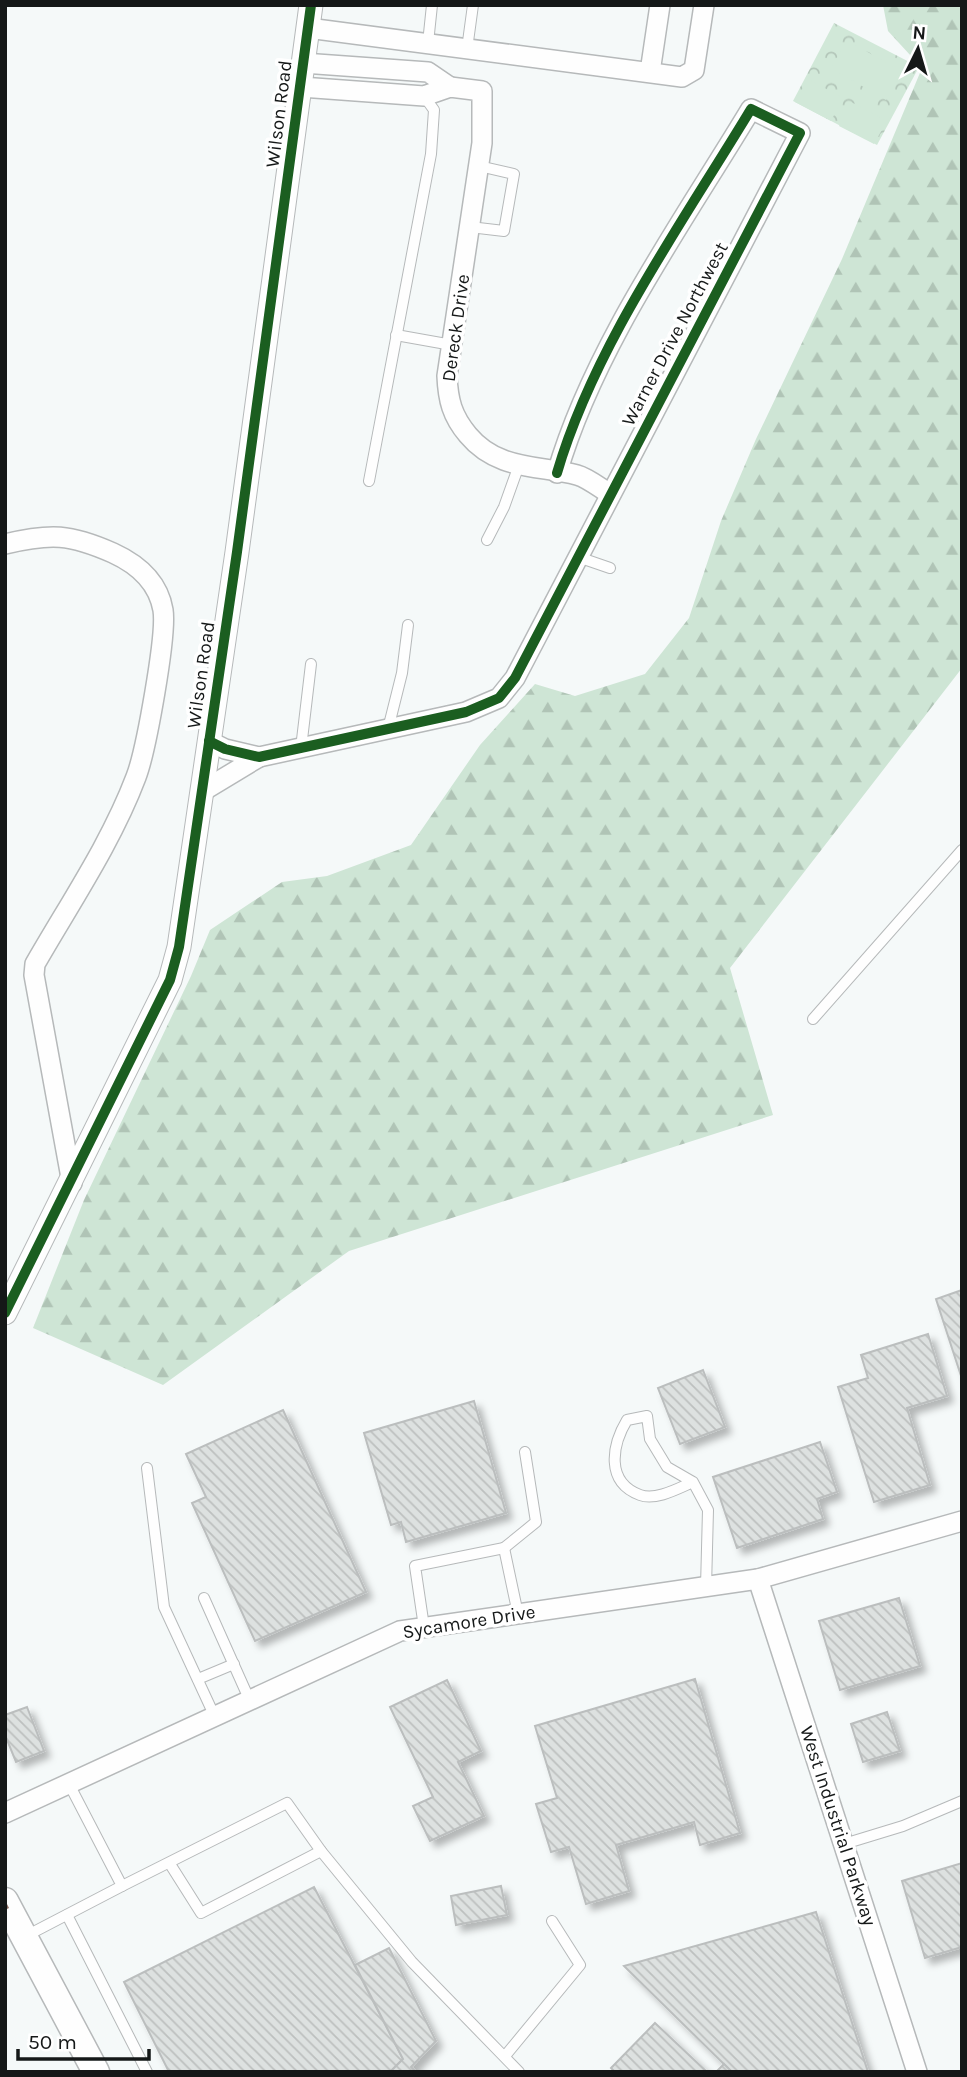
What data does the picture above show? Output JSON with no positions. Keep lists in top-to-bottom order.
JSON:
{
  "streets": {
    "street": [
      "Wilson Road",
      "Dereck Drive",
      "Warner Drive Northwest",
      "Sycamore Drive",
      "West Industrial Parkway"
    ]
  },
  "crossings": [
    ["Wilson Road", "Dereck Drive"],
    ["Wilson Road", "Warner Drive Northwest"],
    ["Dereck Drive", "Warner Drive Northwest"],
    ["Sycamore Drive", "West Industrial Parkway"]
  ],
  "scale_bar": "50 m",
  "north": "top"
}
